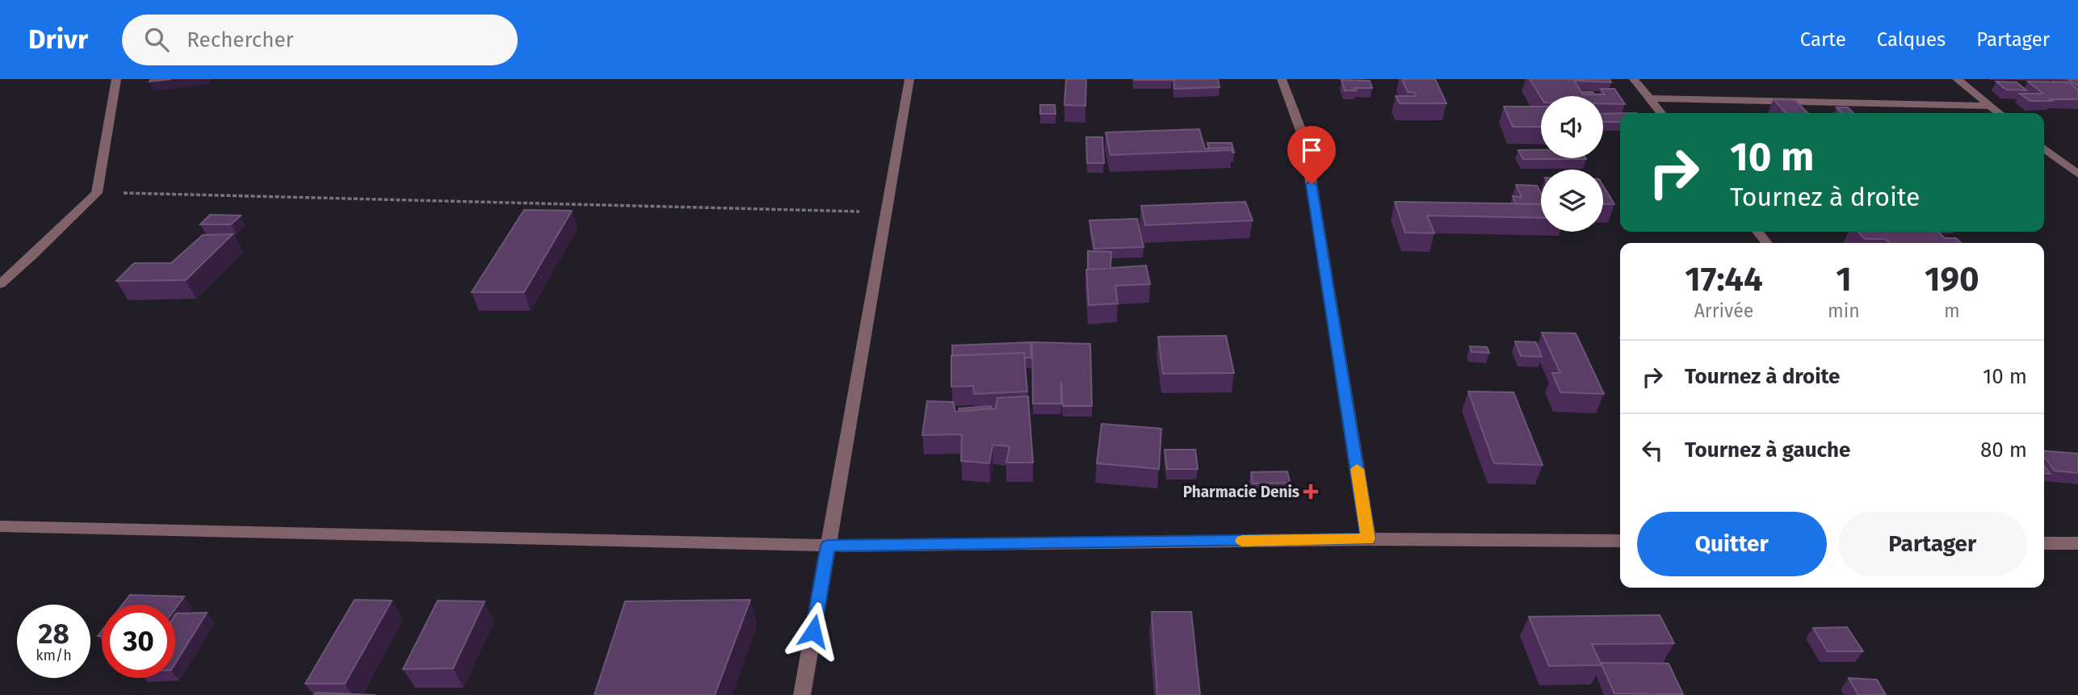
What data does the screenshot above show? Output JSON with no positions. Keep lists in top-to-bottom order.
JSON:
{
  "places": {
    "health": ["Pharmacie Denis"]
  },
  "page": {
    "header": "Drivr",
    "search": "Rechercher",
    "nav": ["Carte", "Calques", "Partager"],
    "turn": ["10 m", "Tournez à droite"],
    "eta": [
      "17:44",
      "Arrivée",
      "1",
      "min",
      "190",
      "m"
    ],
    "list": [
      {
        "name": "Tournez à droite",
        "value": "10 m"
      },
      {
        "name": "Tournez à gauche",
        "value": "80 m"
      }
    ],
    "buttons": ["Quitter", "Partager"],
    "speed": "28 km/h",
    "limit": "30"
  }
}
